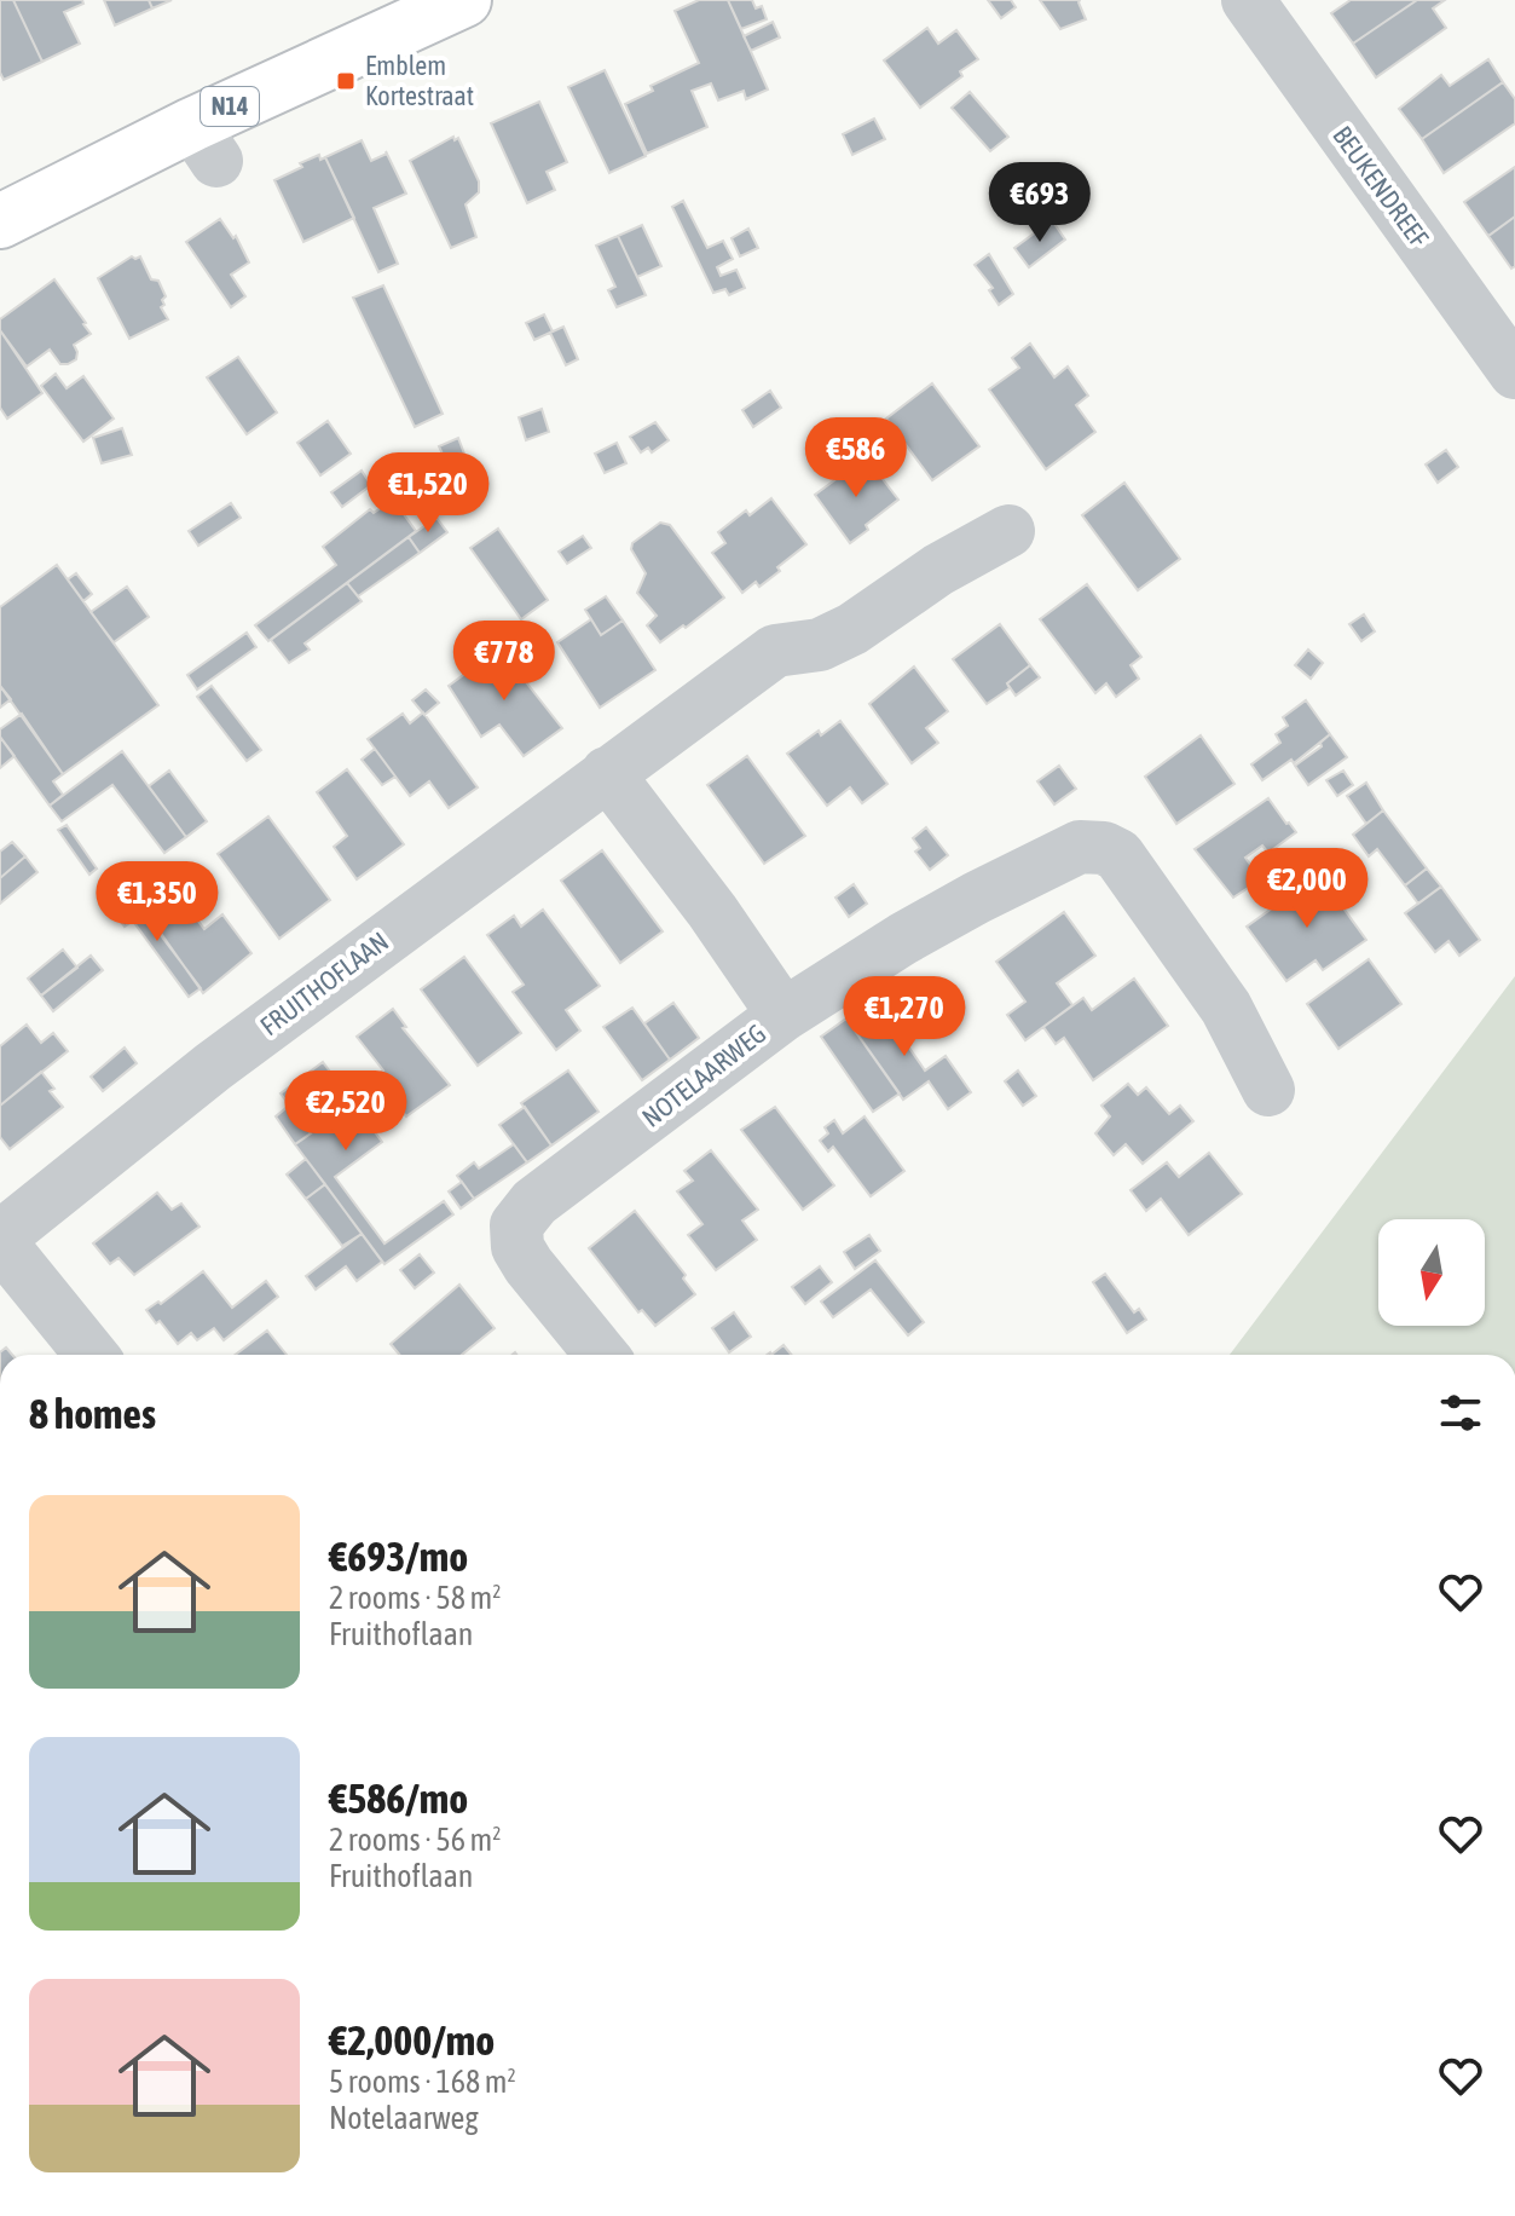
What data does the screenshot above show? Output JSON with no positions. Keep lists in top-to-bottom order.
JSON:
{
  "streets": {
    "main road": ["N14"],
    "street": ["BEUKENDREEF", "FRUITHOFLAAN", "NOTELAARWEG"]
  },
  "places": {
    "transit": ["Emblem Kortestraat"]
  },
  "north": "bottom",
  "page": {
    "price": [
      "€693",
      "€586",
      "€1,520",
      "€778",
      "€2,000",
      "€1,350",
      "€1,270",
      "€2,520"
    ],
    "heading": "8 homes",
    "list": [
      {
        "name": "€693/mo",
        "note": "2 rooms · 58 m² · Fruithoflaan"
      },
      {
        "name": "€586/mo",
        "note": "2 rooms · 56 m² · Fruithoflaan"
      },
      {
        "name": "€2,000/mo",
        "note": "5 rooms · 168 m² · Notelaarweg"
      }
    ]
  }
}
